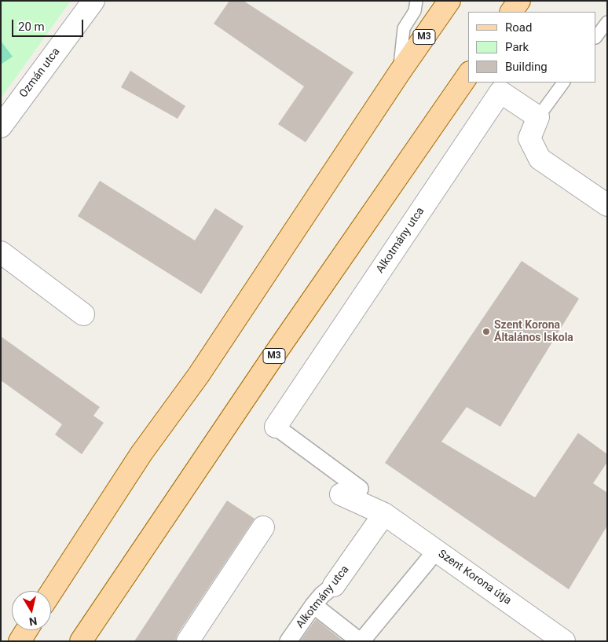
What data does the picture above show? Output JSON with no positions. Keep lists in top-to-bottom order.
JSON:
{
  "streets": {
    "main road": ["M3"],
    "street": ["Ozmán utca", "Alkotmány utca", "Szent Korona útja"]
  },
  "crossings": [
    ["Alkotmány utca", "Szent Korona útja"]
  ],
  "places": ["Szent Korona Általános Iskola"],
  "legend": ["Road", "Park", "Building"],
  "scale_bar": "20 m",
  "north": "bottom"
}
